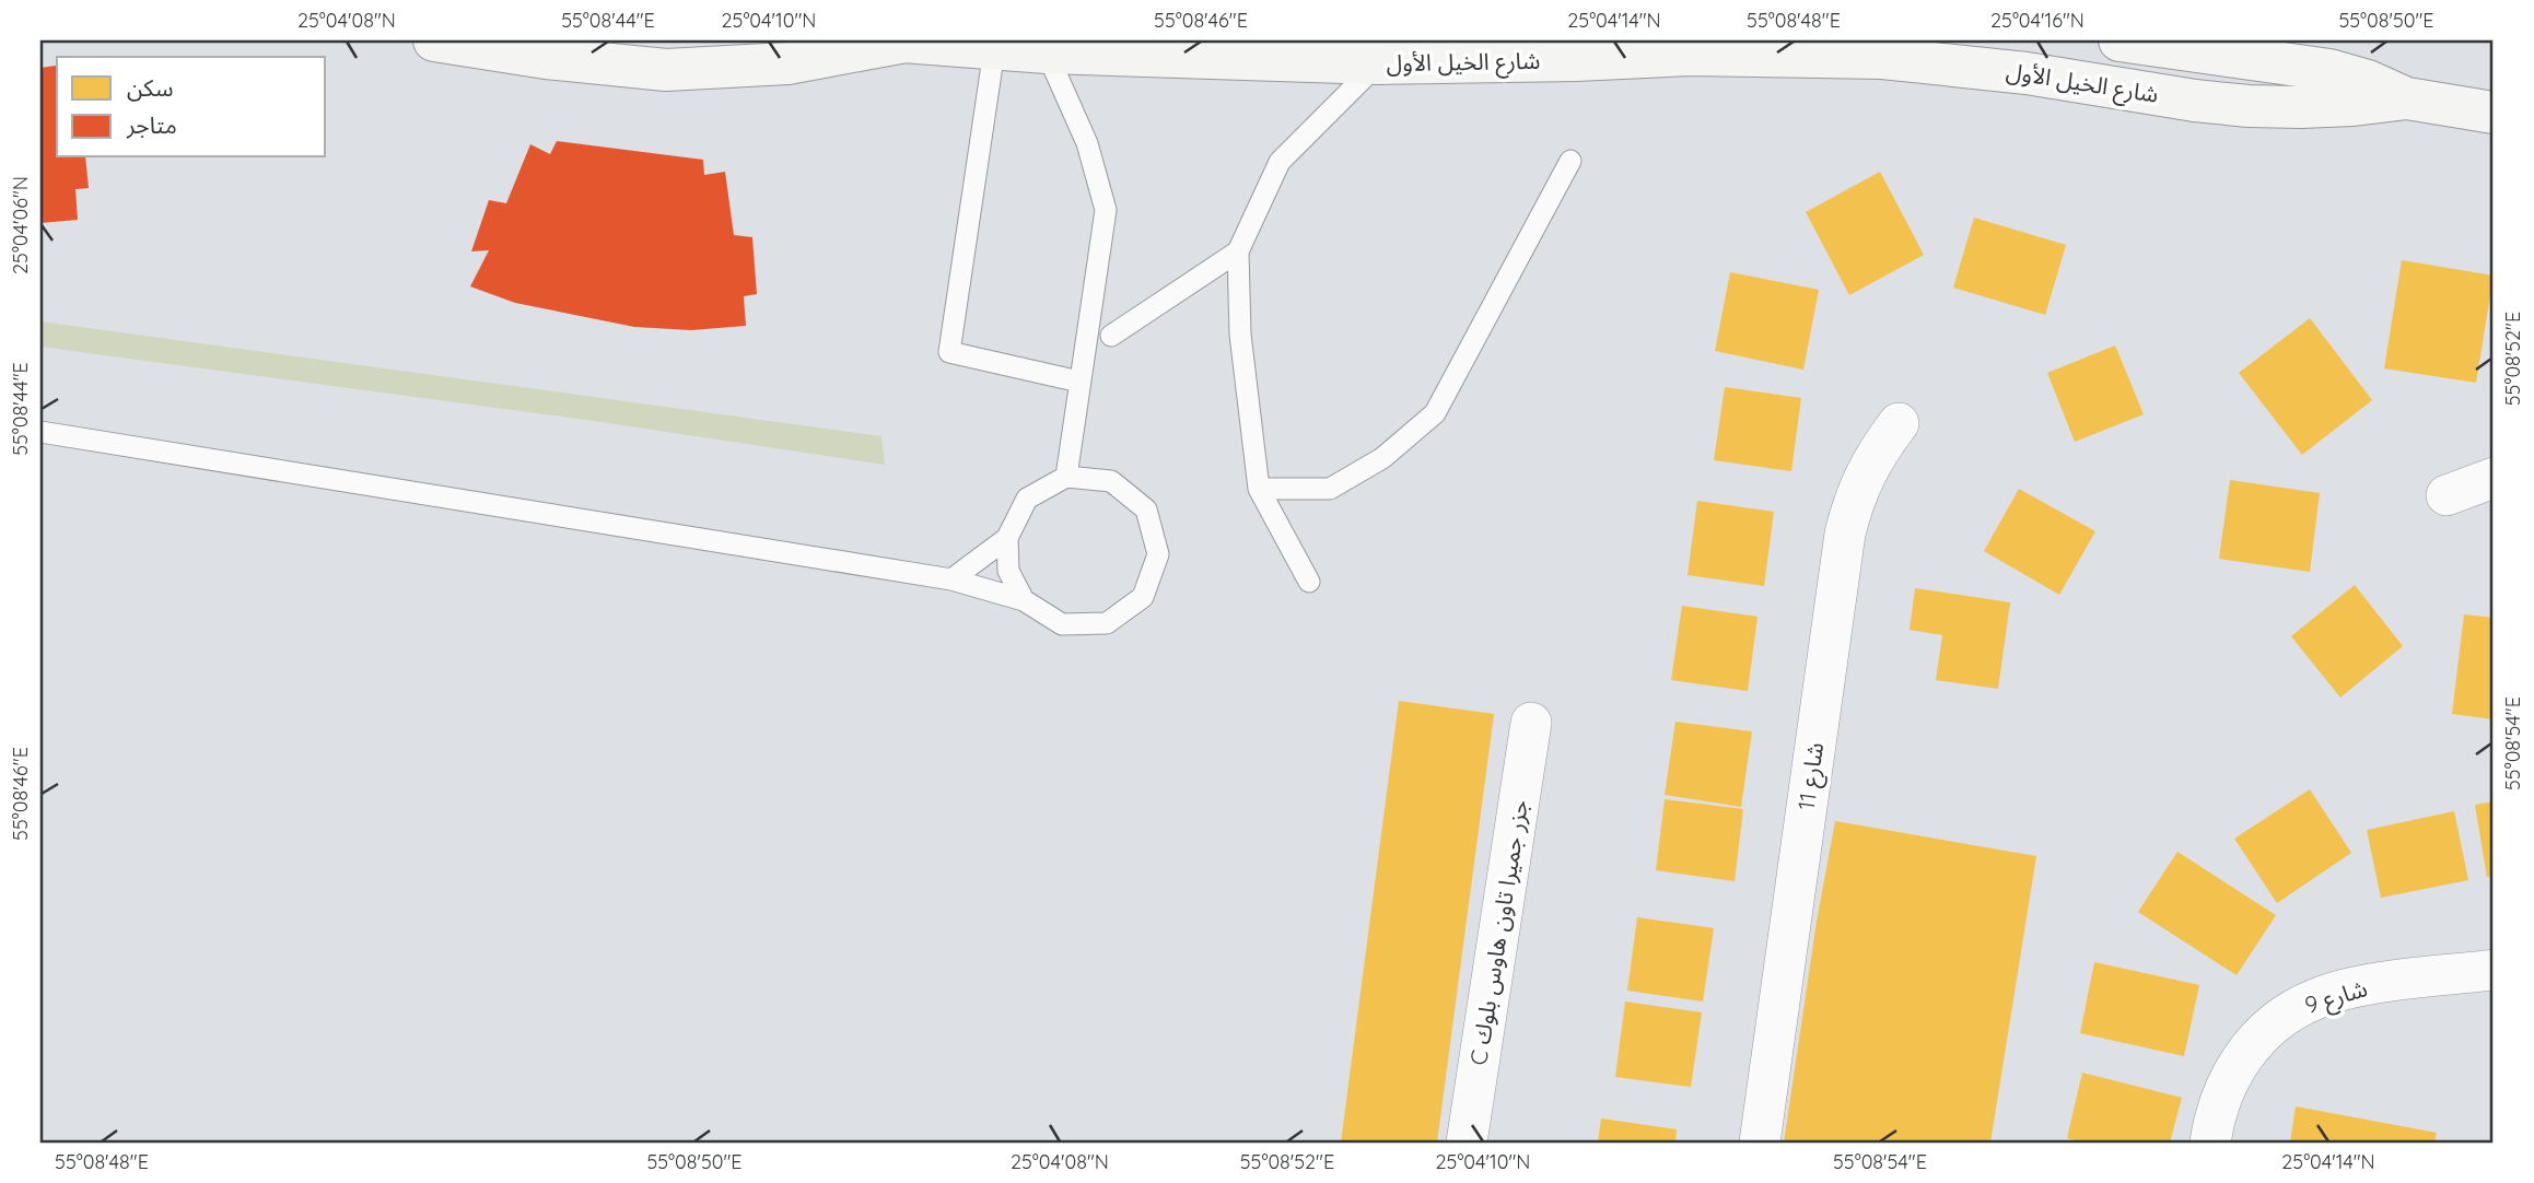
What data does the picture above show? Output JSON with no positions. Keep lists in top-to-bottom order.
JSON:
{
  "streets": {
    "main road": ["شارع الخيل الأول"],
    "street": ["شارع 11", "C جزر جميرا تاون هاوس بلوك", "شارع 9"]
  },
  "legend": ["سكن", "متاجر"],
  "coordinates": [
    "25°04'08\"N",
    "55°08'44\"E",
    "25°04'10\"N",
    "55°08'46\"E",
    "25°04'14\"N",
    "55°08'48\"E",
    "25°04'16\"N",
    "55°08'50\"E",
    "25°04'06\"N",
    "55°08'52\"E",
    "55°08'54\"E"
  ]
}
